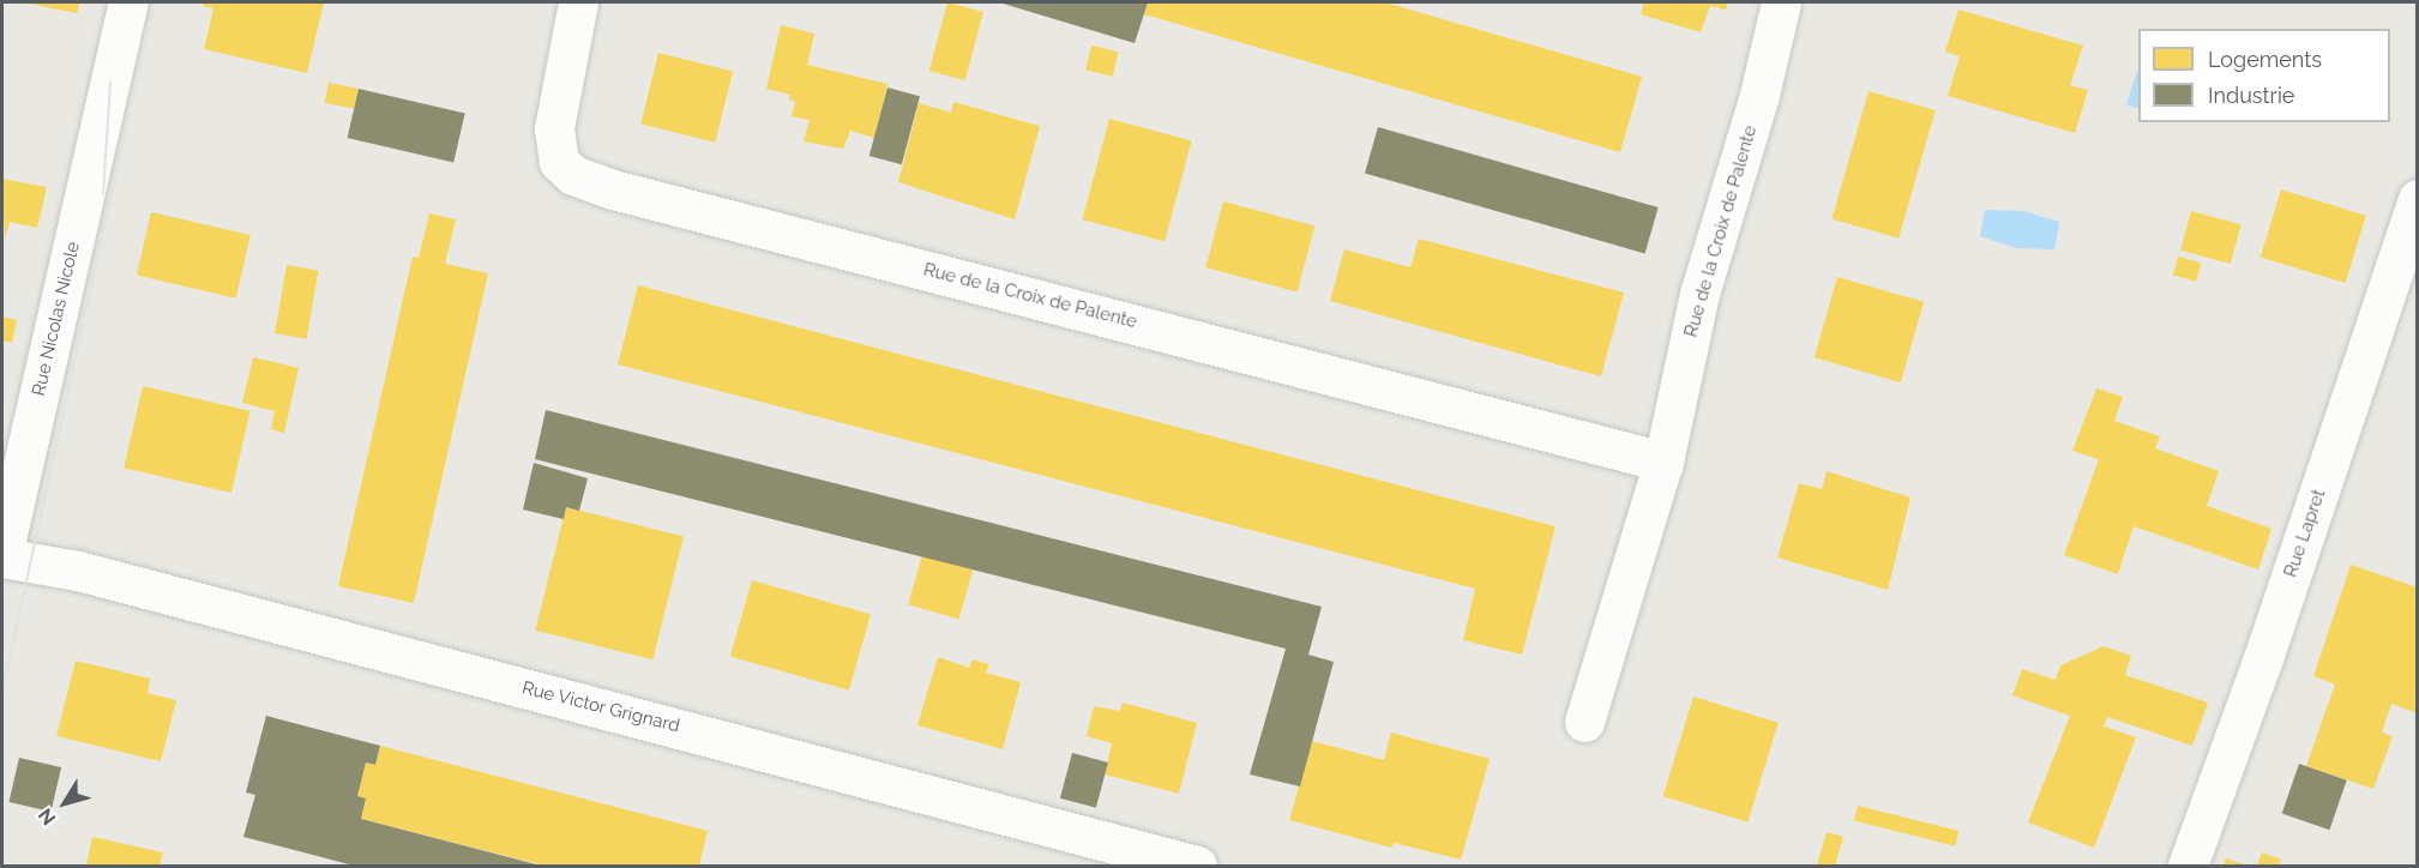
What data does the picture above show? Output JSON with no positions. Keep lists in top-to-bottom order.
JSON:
{
  "streets": {
    "street": [
      "Rue de la Croix de Palente",
      "Rue Nicolas Nicole",
      "Rue Lapret",
      "Rue Victor Grignard"
    ]
  },
  "crossings": [
    ["Rue Nicolas Nicole", "Rue Victor Grignard"]
  ],
  "legend": ["Logements", "Industrie"],
  "north": "bottom left"
}
